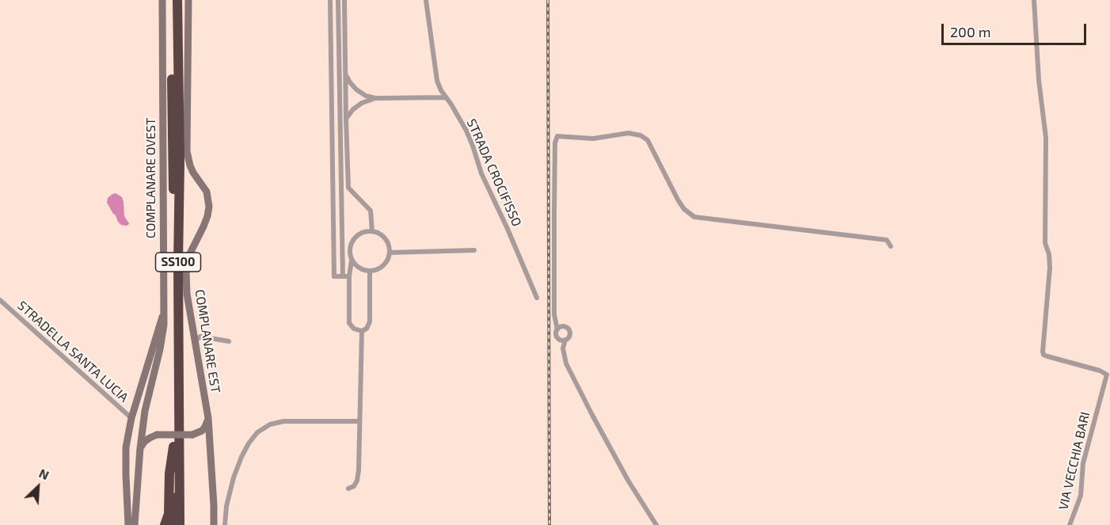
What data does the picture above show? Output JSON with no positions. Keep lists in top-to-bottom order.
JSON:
{
  "streets": {
    "highway": ["SS100"],
    "main road": ["COMPLANARE OVEST", "COMPLANARE EST"],
    "street": ["STRADA CROCIFISSO", "STRADELLA SANTA LUCIA", "VIA VECCHIA BARI"]
  },
  "scale_bar": "200 m",
  "north": "top right"
}
